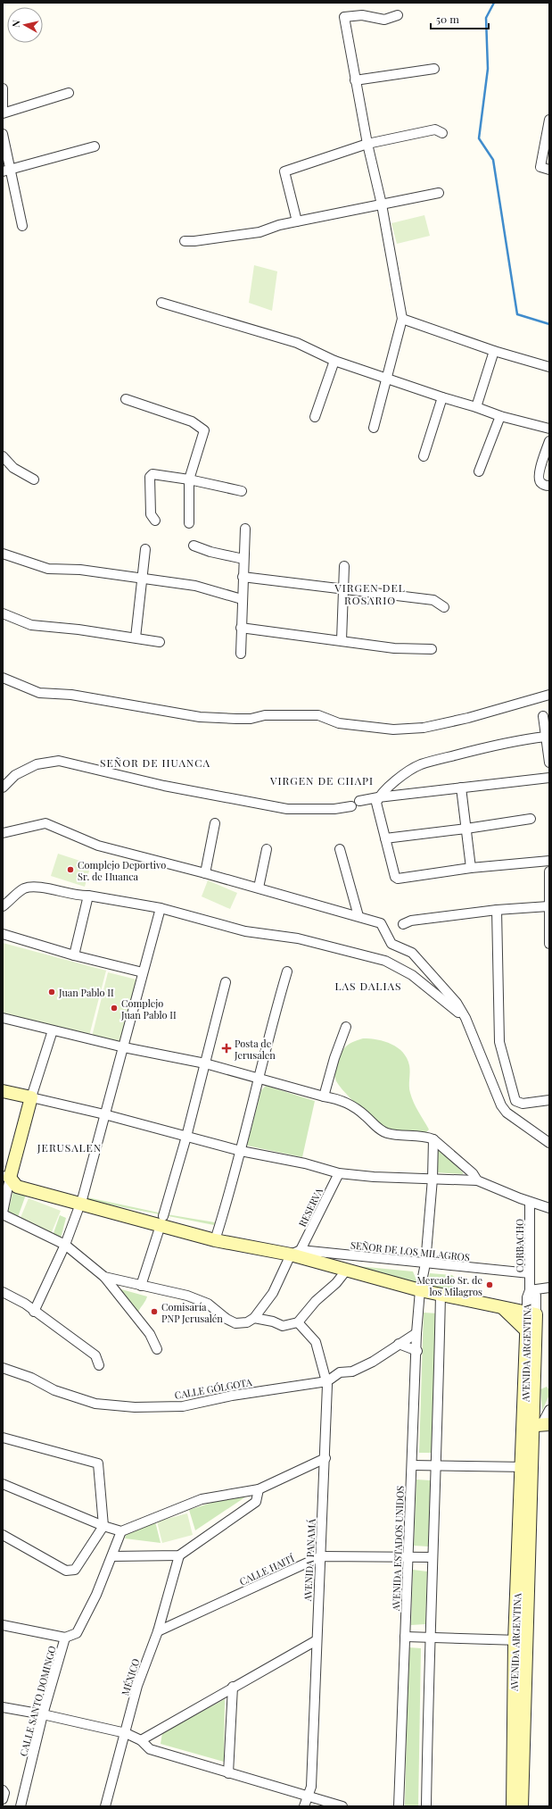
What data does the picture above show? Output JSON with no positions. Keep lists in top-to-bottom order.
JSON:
{
  "streets": {
    "street": [
      "RESERVA",
      "CORBACHO",
      "SEÑOR DE LOS MILAGROS",
      "AVENIDA ARGENTINA",
      "CALLE GÓLGOTA",
      "AVENIDA ESTADOS UNIDOS",
      "AVENIDA PANAMÁ",
      "CALLE HAITÍ",
      "MÉXICO",
      "CALLE SANTO DOMINGO"
    ]
  },
  "crossings": [
    ["RESERVA", "SEÑOR DE LOS MILAGROS"],
    ["CORBACHO", "SEÑOR DE LOS MILAGROS"],
    ["CORBACHO", "AVENIDA ARGENTINA"],
    ["SEÑOR DE LOS MILAGROS", "AVENIDA ESTADOS UNIDOS"],
    ["CALLE GÓLGOTA", "AVENIDA PANAMÁ"],
    ["AVENIDA ESTADOS UNIDOS", "CALLE HAITÍ"],
    ["AVENIDA PANAMÁ", "CALLE HAITÍ"],
    ["CALLE HAITÍ", "MÉXICO"]
  ],
  "districts": [
    "VIRGEN DEL ROSARIO",
    "SEÑOR DE HUANCA",
    "VIRGEN DE CHAPI",
    "LAS DALIAS",
    "JERUSALEN"
  ],
  "places": {
    "other": [
      "Complejo Deportivo Sr. de Huanca",
      "Juan Pablo II",
      "Complejo Juan Pablo II",
      "Mercado Sr. de los Milagros",
      "Comisaría PNP Jerusalén"
    ],
    "health": ["Posta de Jerusalen"]
  },
  "scale_bar": "50 m",
  "north": "left"
}
